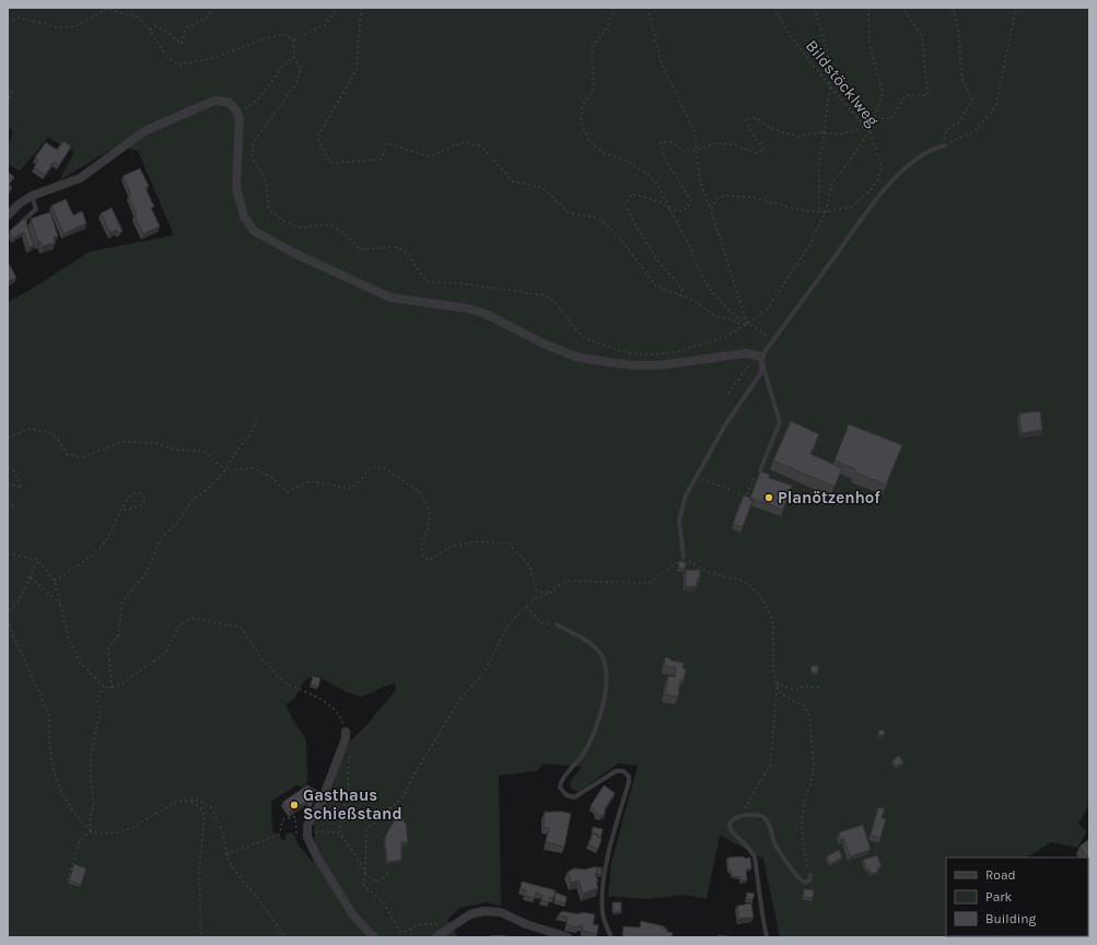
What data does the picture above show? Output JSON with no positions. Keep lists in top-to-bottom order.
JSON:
{
  "streets": {
    "path": ["Bildstöcklweg"]
  },
  "places": ["Planötzenhof", "Gasthaus Schießstand"],
  "legend": ["Road", "Park", "Building"]
}
